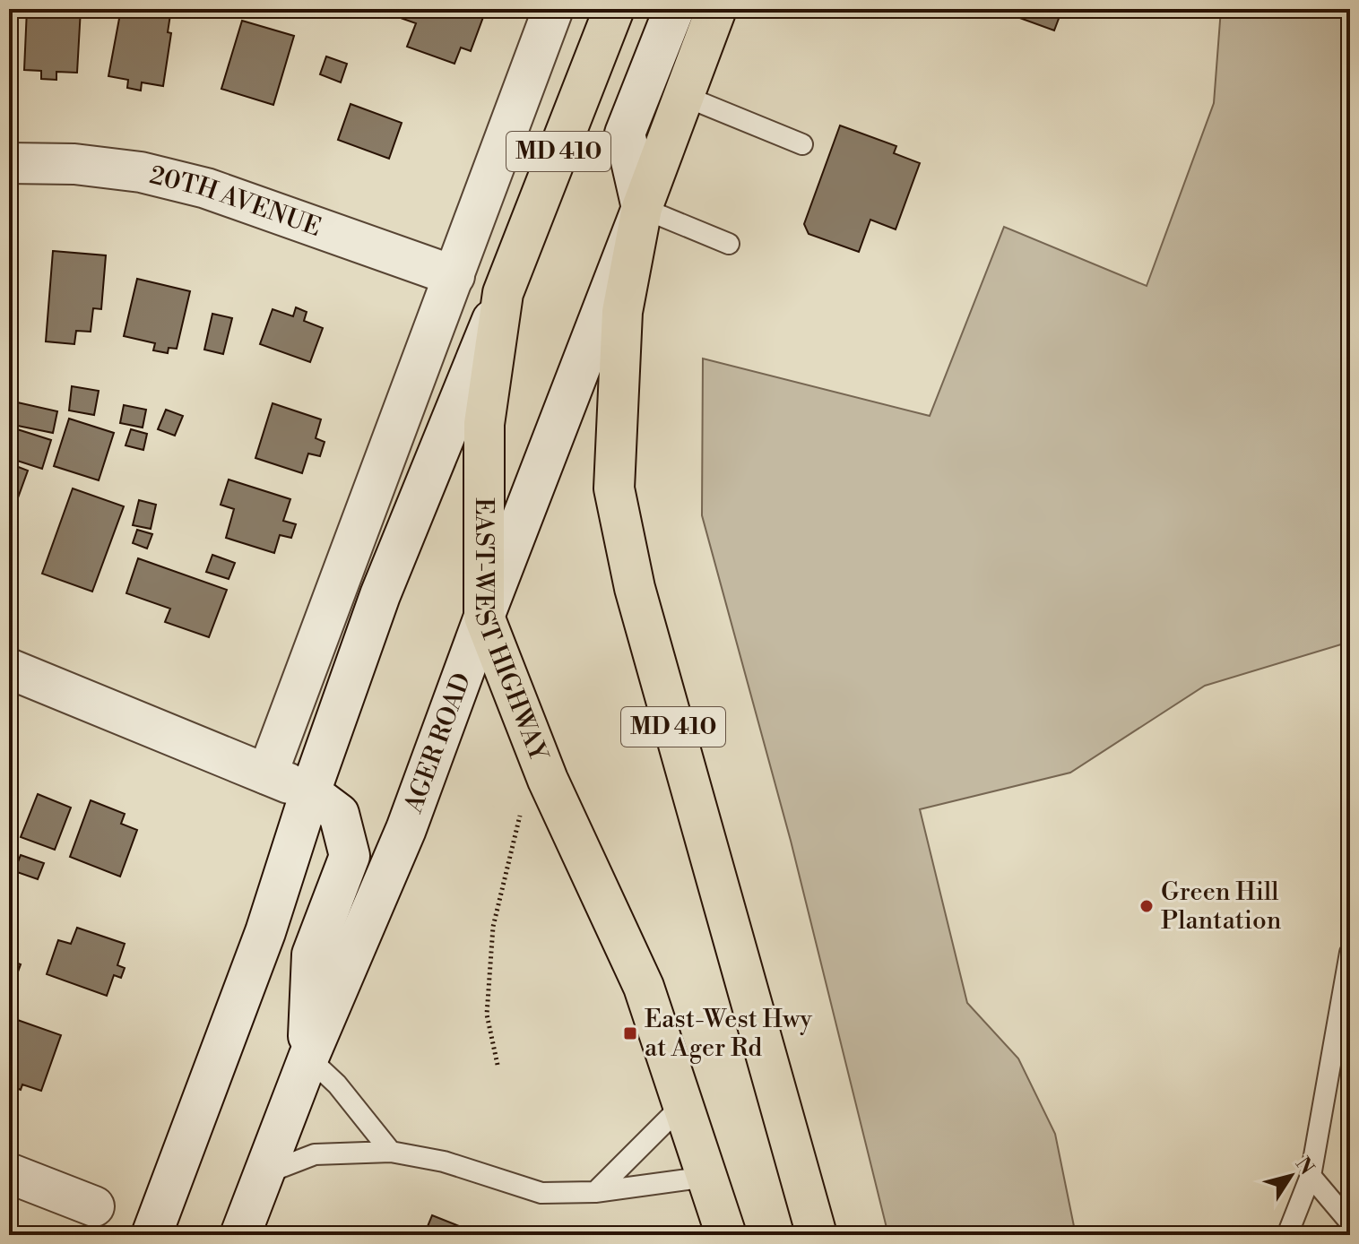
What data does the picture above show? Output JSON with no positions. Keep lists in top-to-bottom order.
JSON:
{
  "streets": {
    "main road": [
      "MD 410",
      "20TH AVENUE",
      "EAST-WEST HIGHWAY",
      "AGER ROAD"
    ]
  },
  "crossings": [
    ["MD 410", "AGER ROAD"],
    ["EAST-WEST HIGHWAY", "AGER ROAD"]
  ],
  "places": {
    "other": ["Green Hill Plantation"],
    "transit": ["East-West Hwy at Ager Rd"]
  },
  "north": "top right"
}
